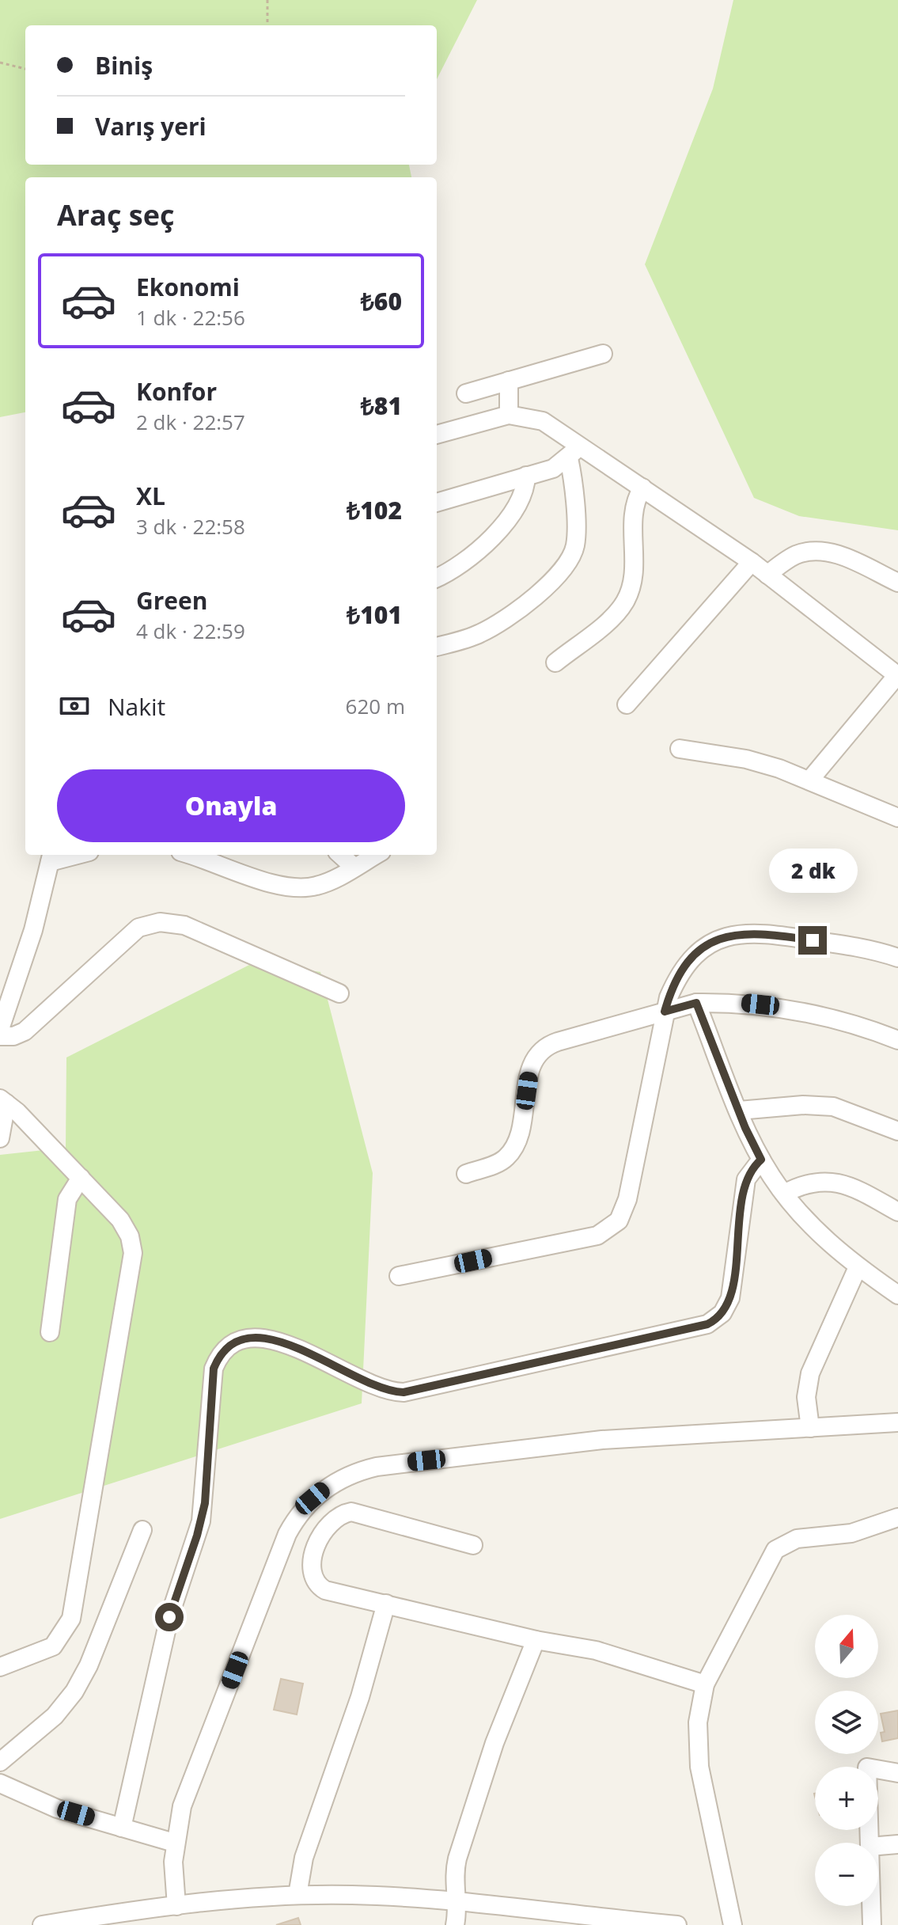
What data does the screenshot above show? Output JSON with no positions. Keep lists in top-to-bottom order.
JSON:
{
  "north": "top",
  "page": {
    "banner": ["Biniş", "Varış yeri"],
    "heading": "Araç seç",
    "list": [
      {
        "name": "Ekonomi",
        "note": "1 dk · 22:56",
        "value": "₺60"
      },
      {
        "name": "Konfor",
        "note": "2 dk · 22:57",
        "value": "₺81"
      },
      {
        "name": "XL",
        "note": "3 dk · 22:58",
        "value": "₺102"
      },
      {
        "name": "Green",
        "note": "4 dk · 22:59",
        "value": "₺101"
      }
    ],
    "pay": ["Nakit", "620 m"],
    "buttons": "Onayla",
    "bubble": "2 dk",
    "map_buttons": ["+", "−"]
  }
}
